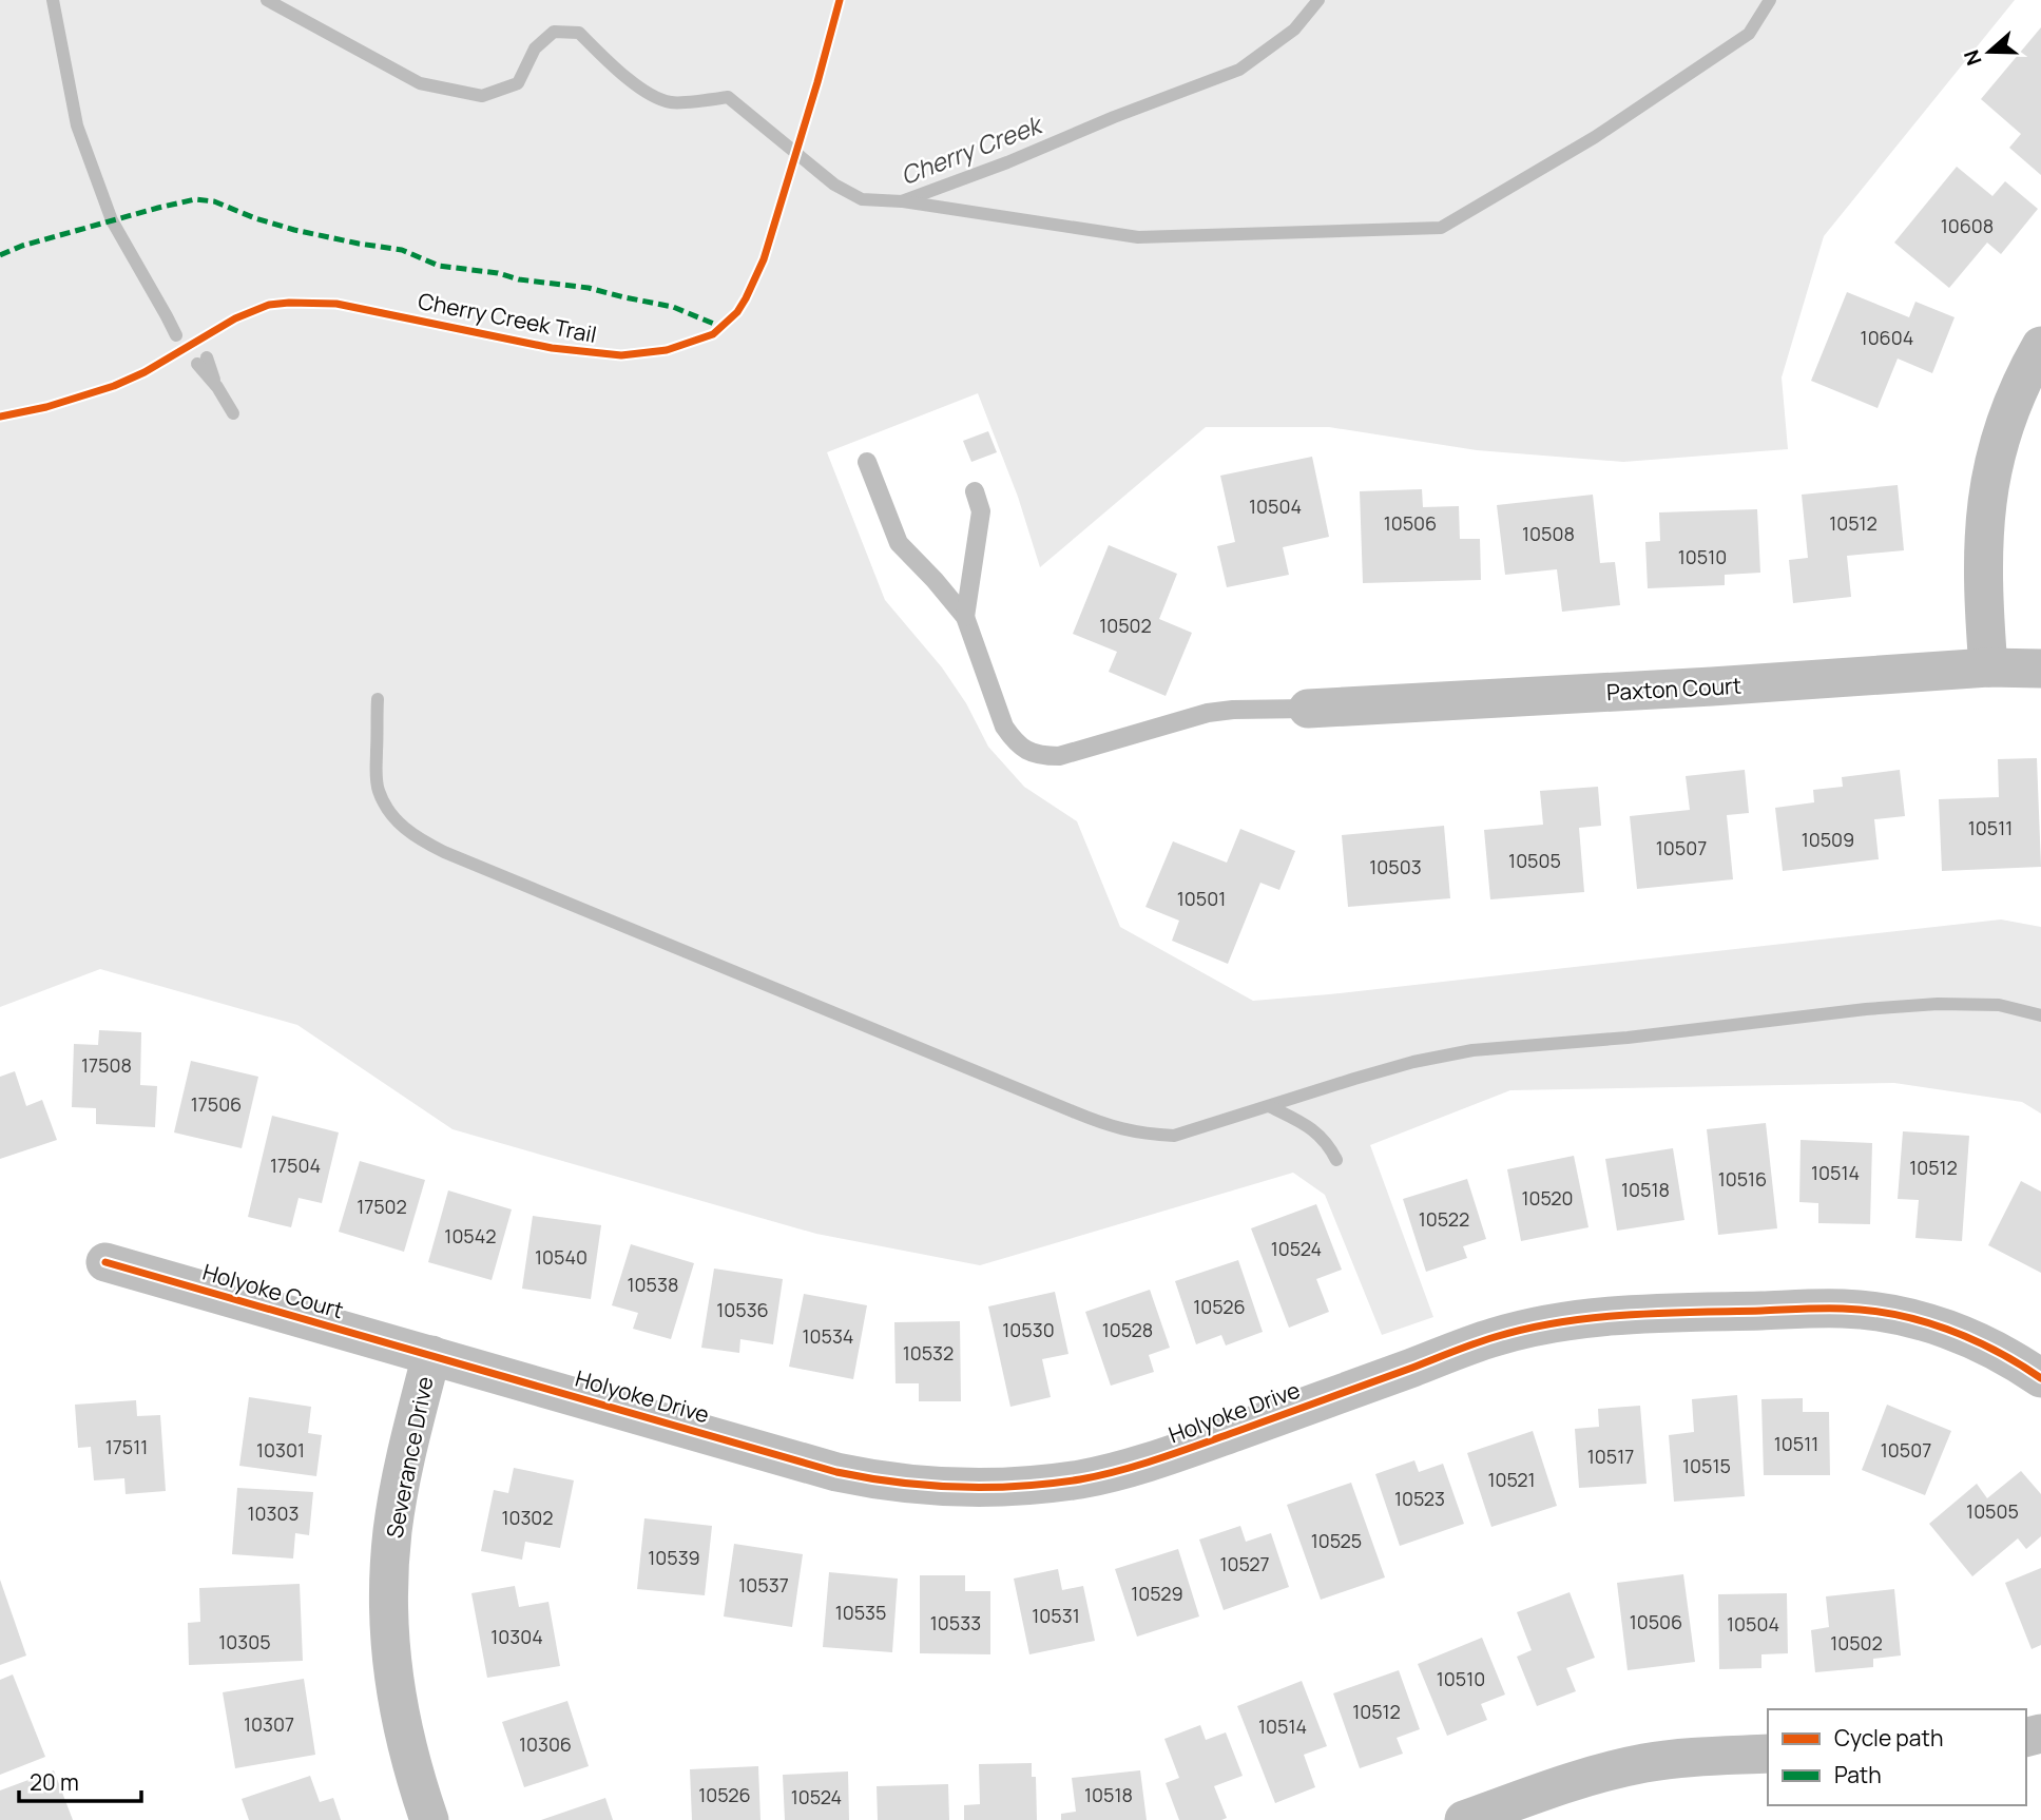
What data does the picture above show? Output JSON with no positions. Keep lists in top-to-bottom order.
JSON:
{
  "streets": {
    "street": [
      "Paxton Court",
      "Holyoke Court",
      "Holyoke Drive",
      "Severance Drive"
    ],
    "cycle path": ["Cherry Creek Trail"]
  },
  "crossings": [
    ["Holyoke Court", "Holyoke Drive"],
    ["Holyoke Court", "Severance Drive"],
    ["Holyoke Drive", "Severance Drive"]
  ],
  "water": ["Cherry Creek"],
  "house_numbers": [
    "10608",
    "10604",
    "10504",
    "10506",
    "10512",
    "10508",
    "10510",
    "10502",
    "10511",
    "10509",
    "10507",
    "10505",
    "10503",
    "10501",
    "17508",
    "17506",
    "17504",
    "10512",
    "10514",
    "10516",
    "10518",
    "10520",
    "17502",
    "10522",
    "10542",
    "10524",
    "10540",
    "10538",
    "10526",
    "10536",
    "10530",
    "10528",
    "10534",
    "10532",
    "10511",
    "17511",
    "10301",
    "10507",
    "10517",
    "10515",
    "10521",
    "10523",
    "10505",
    "10303",
    "10302",
    "10525",
    "10539",
    "10527",
    "10537",
    "10529",
    "10535",
    "10531",
    "10506",
    "10533",
    "10504",
    "10304",
    "10305",
    "10502",
    "10510",
    "10512",
    "10307",
    "10514",
    "10306",
    "10526",
    "10518",
    "10524"
  ],
  "legend": ["Cycle path", "Path"],
  "scale_bar": "20 m",
  "north": "left"
}
